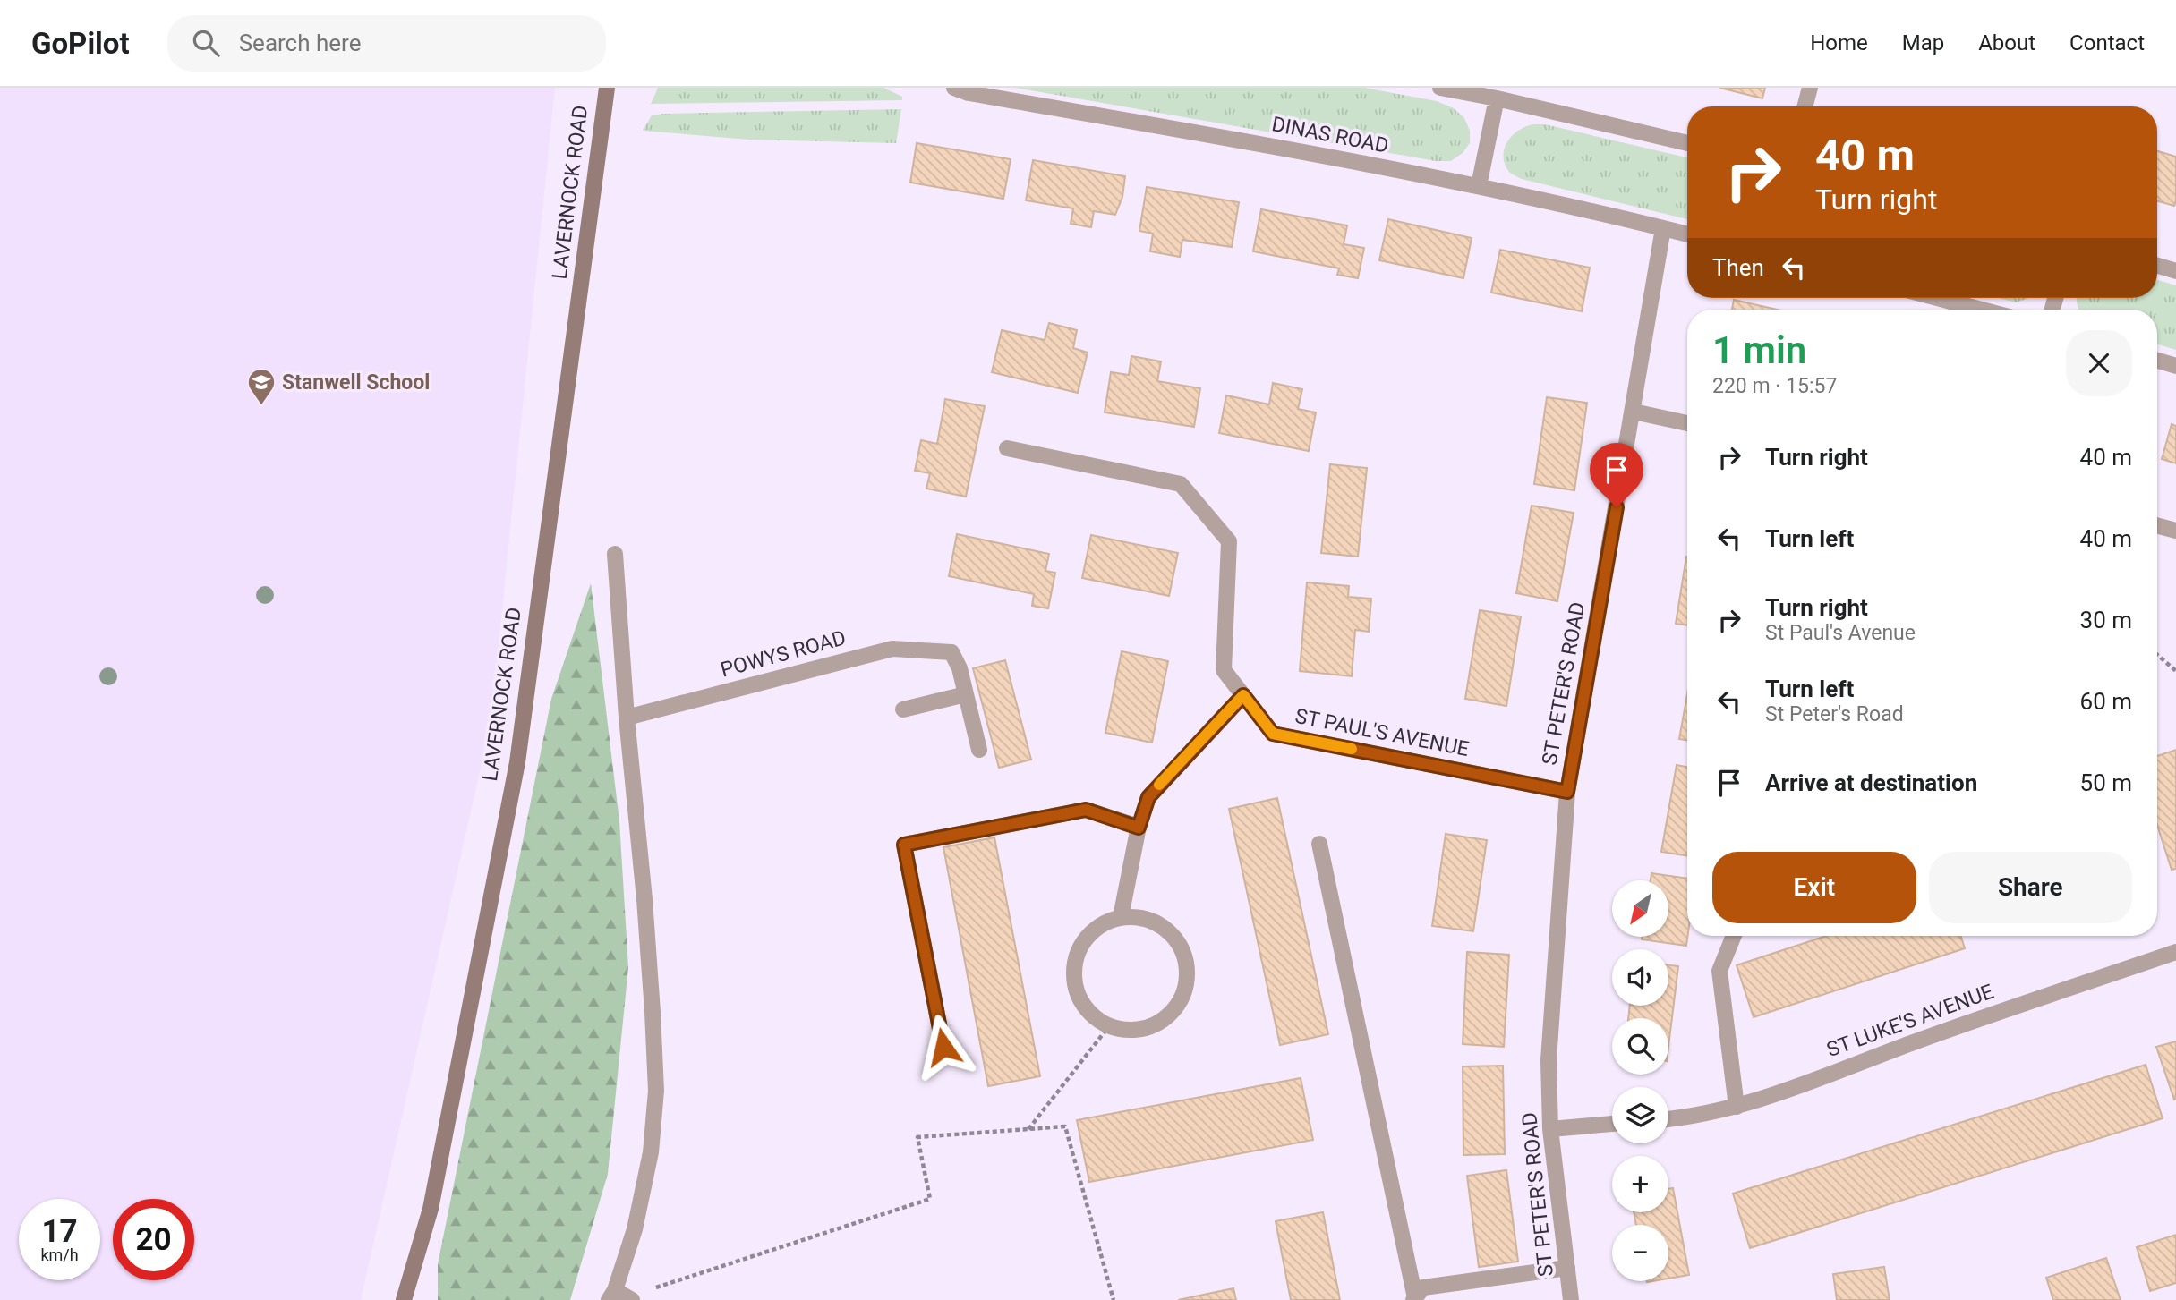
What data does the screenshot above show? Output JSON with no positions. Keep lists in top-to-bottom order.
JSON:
{
  "streets": {
    "main road": ["LAVERNOCK ROAD"],
    "street": [
      "DINAS ROAD",
      "POWYS ROAD",
      "ST PETER'S ROAD",
      "ST PAUL'S AVENUE",
      "ST LUKE'S AVENUE"
    ]
  },
  "crossings": [
    ["DINAS ROAD", "ST PETER'S ROAD"],
    ["ST PETER'S ROAD", "ST PAUL'S AVENUE"]
  ],
  "places": {
    "school or university": ["Stanwell School"]
  },
  "north": "bottom left",
  "page": {
    "header": "GoPilot",
    "search": "Search here",
    "nav": [
      "Home",
      "Map",
      "About",
      "Contact"
    ],
    "turn": ["40 m", "Turn right"],
    "then": "Then",
    "heading": ["1 min", "220 m · 15:57"],
    "list": [
      {
        "name": "Turn right",
        "value": "40 m"
      },
      {
        "name": "Turn left",
        "value": "40 m"
      },
      {
        "name": "Turn right",
        "note": "St Paul's Avenue",
        "value": "30 m"
      },
      {
        "name": "Turn left",
        "note": "St Peter's Road",
        "value": "60 m"
      },
      {
        "name": "Arrive at destination",
        "value": "50 m"
      }
    ],
    "buttons": ["Exit", "Share"],
    "map_buttons": ["+", "−"],
    "speed": "17 km/h",
    "limit": "20"
  }
}
